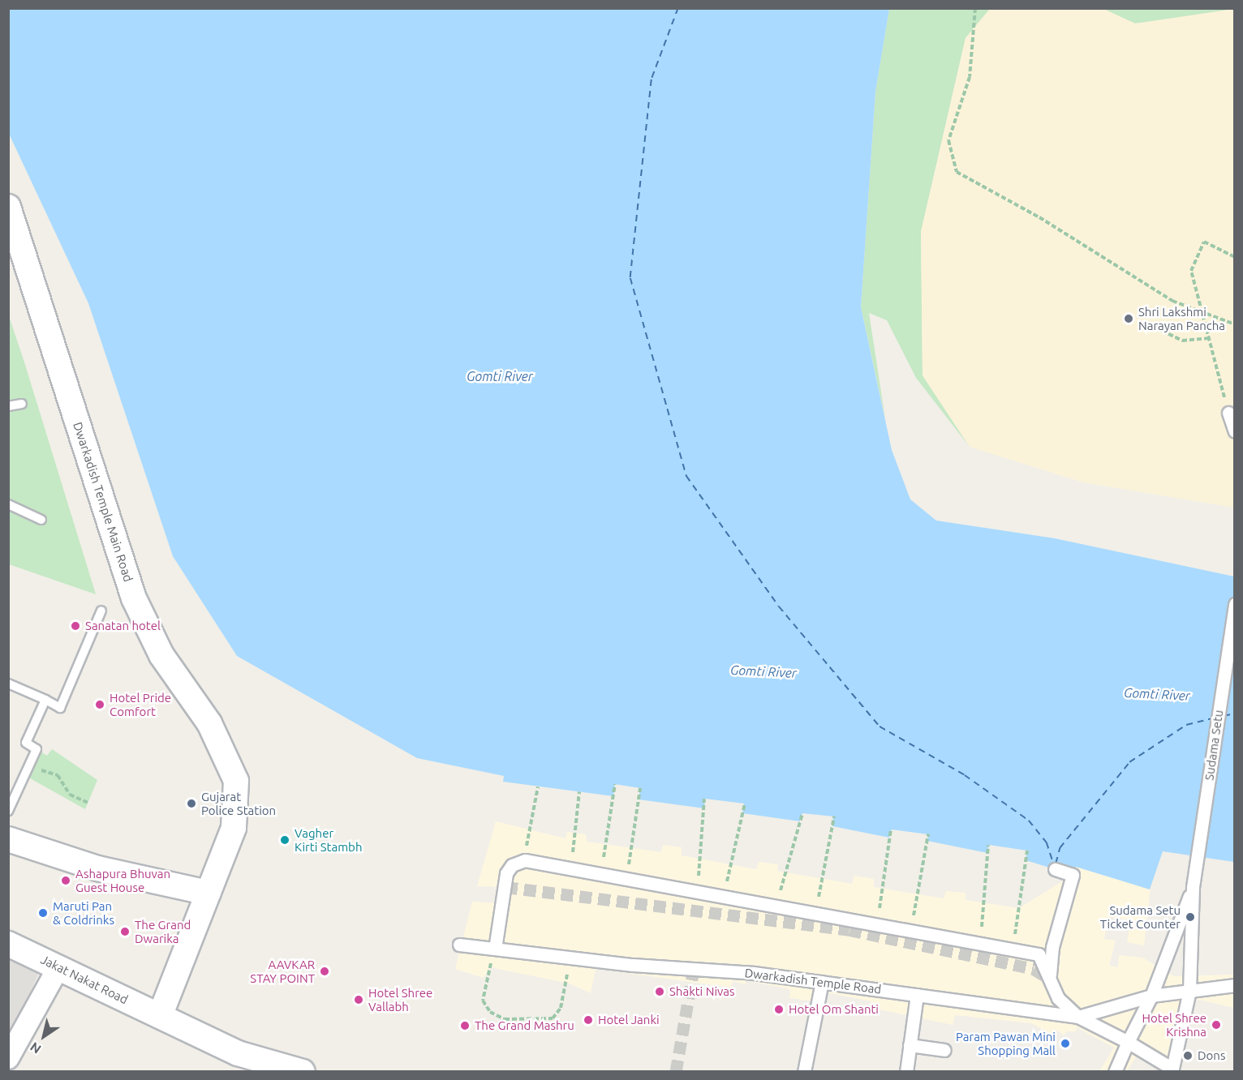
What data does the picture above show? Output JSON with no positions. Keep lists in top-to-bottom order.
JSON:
{
  "streets": {
    "main road": ["Dwarkadish Temple Main Road", "Jakat Nakat Road"],
    "street": ["Sudama Setu", "Dwarkadish Temple Road"]
  },
  "water": ["Gomti River"],
  "places": [
    "Shri Lakshmi Narayan Pancha",
    "Sanatan hotel",
    "Hotel Pride Comfort",
    "Gujarat Police Station",
    "Vagher Kirti Stambh",
    "Ashapura Bhuvan Guest House",
    "Maruti Pan & Coldrinks",
    "Sudama Setu Ticket Counter",
    "The Grand Dwarika",
    "AAVKAR STAY POINT",
    "Shakti Nivas",
    "Hotel Shree Vallabh",
    "Hotel Om Shanti",
    "Hotel Janki",
    "Hotel Shree Krishna",
    "The Grand Mashru",
    "Param Pawan Mini Shopping Mall",
    "Dons"
  ],
  "north": "bottom left"
}
